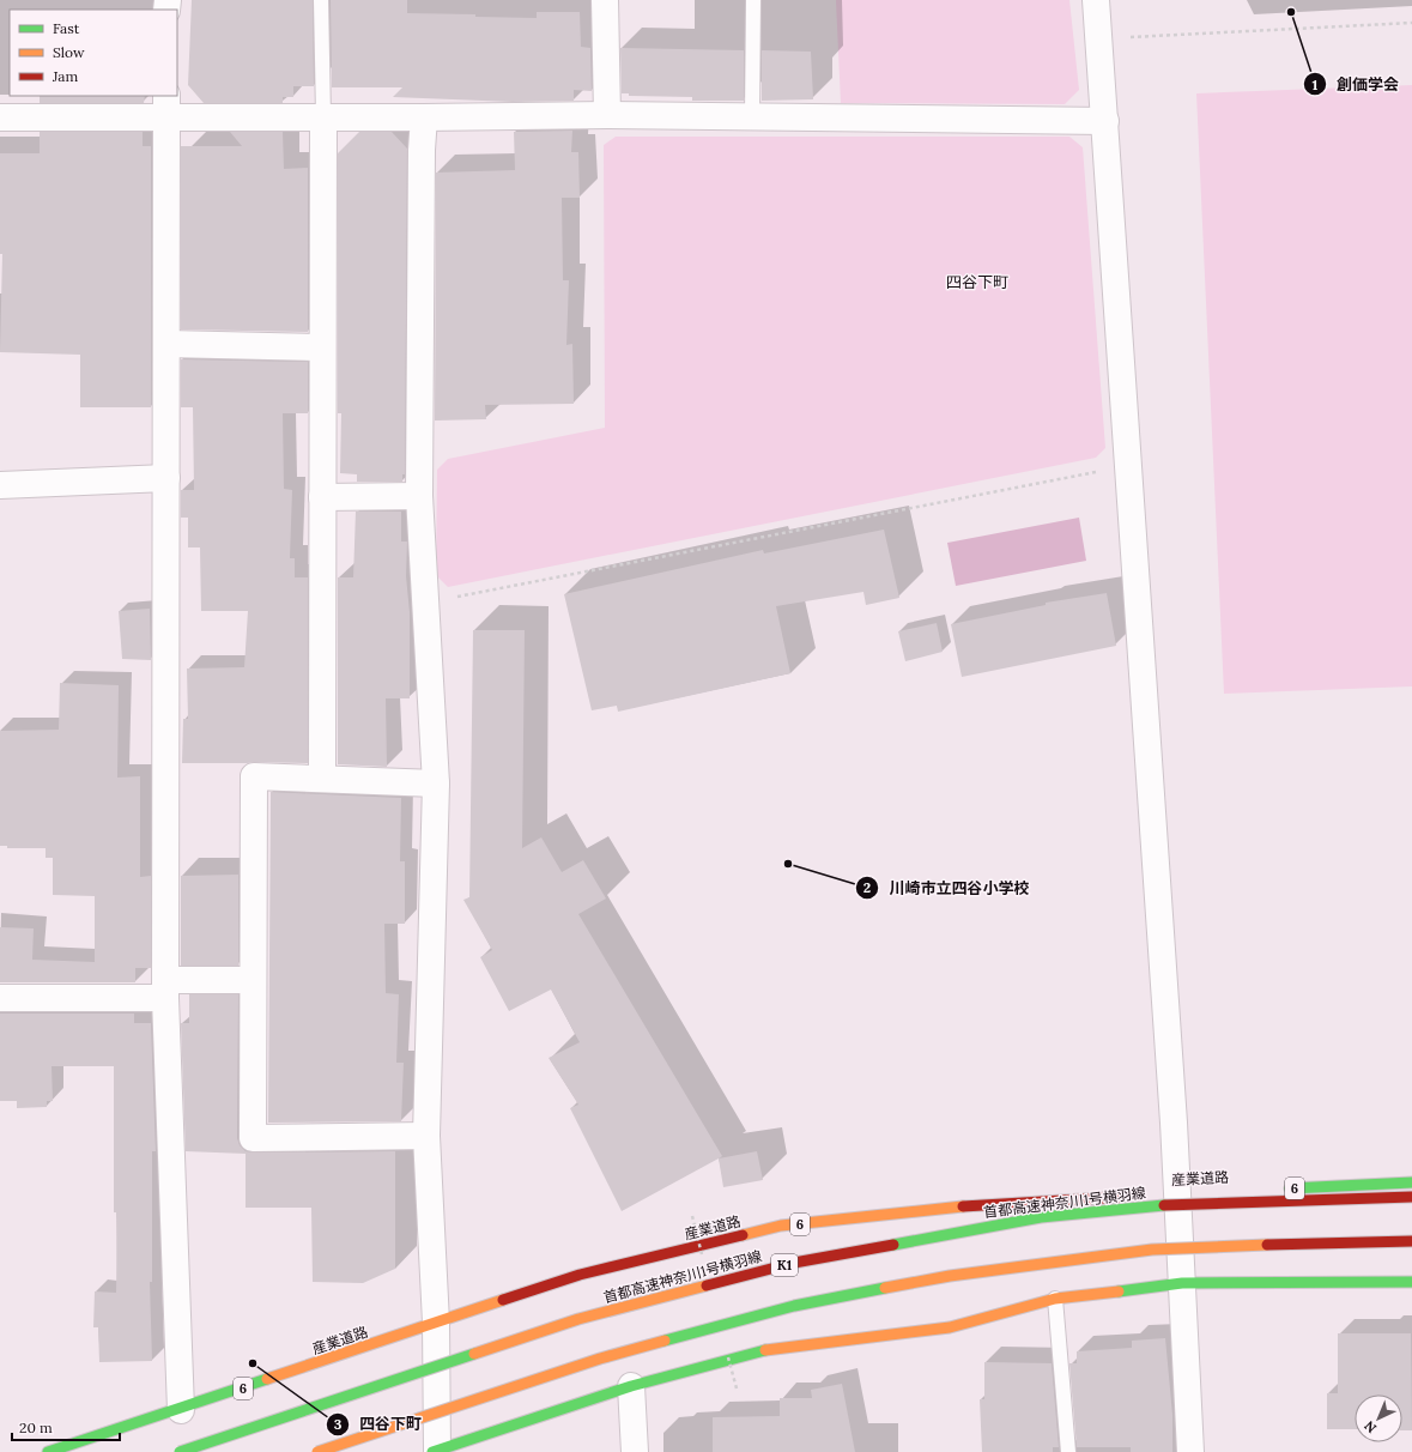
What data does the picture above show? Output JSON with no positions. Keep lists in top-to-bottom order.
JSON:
{
  "streets": {
    "main road": [
      "産業道路",
      "6",
      "首都高速神奈川1号横羽線",
      "K1"
    ]
  },
  "districts": ["四谷下町"],
  "places": ["創価学会", "川崎市立四谷小学校", "四谷下町"],
  "legend": ["Fast", "Slow", "Jam"],
  "scale_bar": "20 m",
  "north": "bottom left"
}
